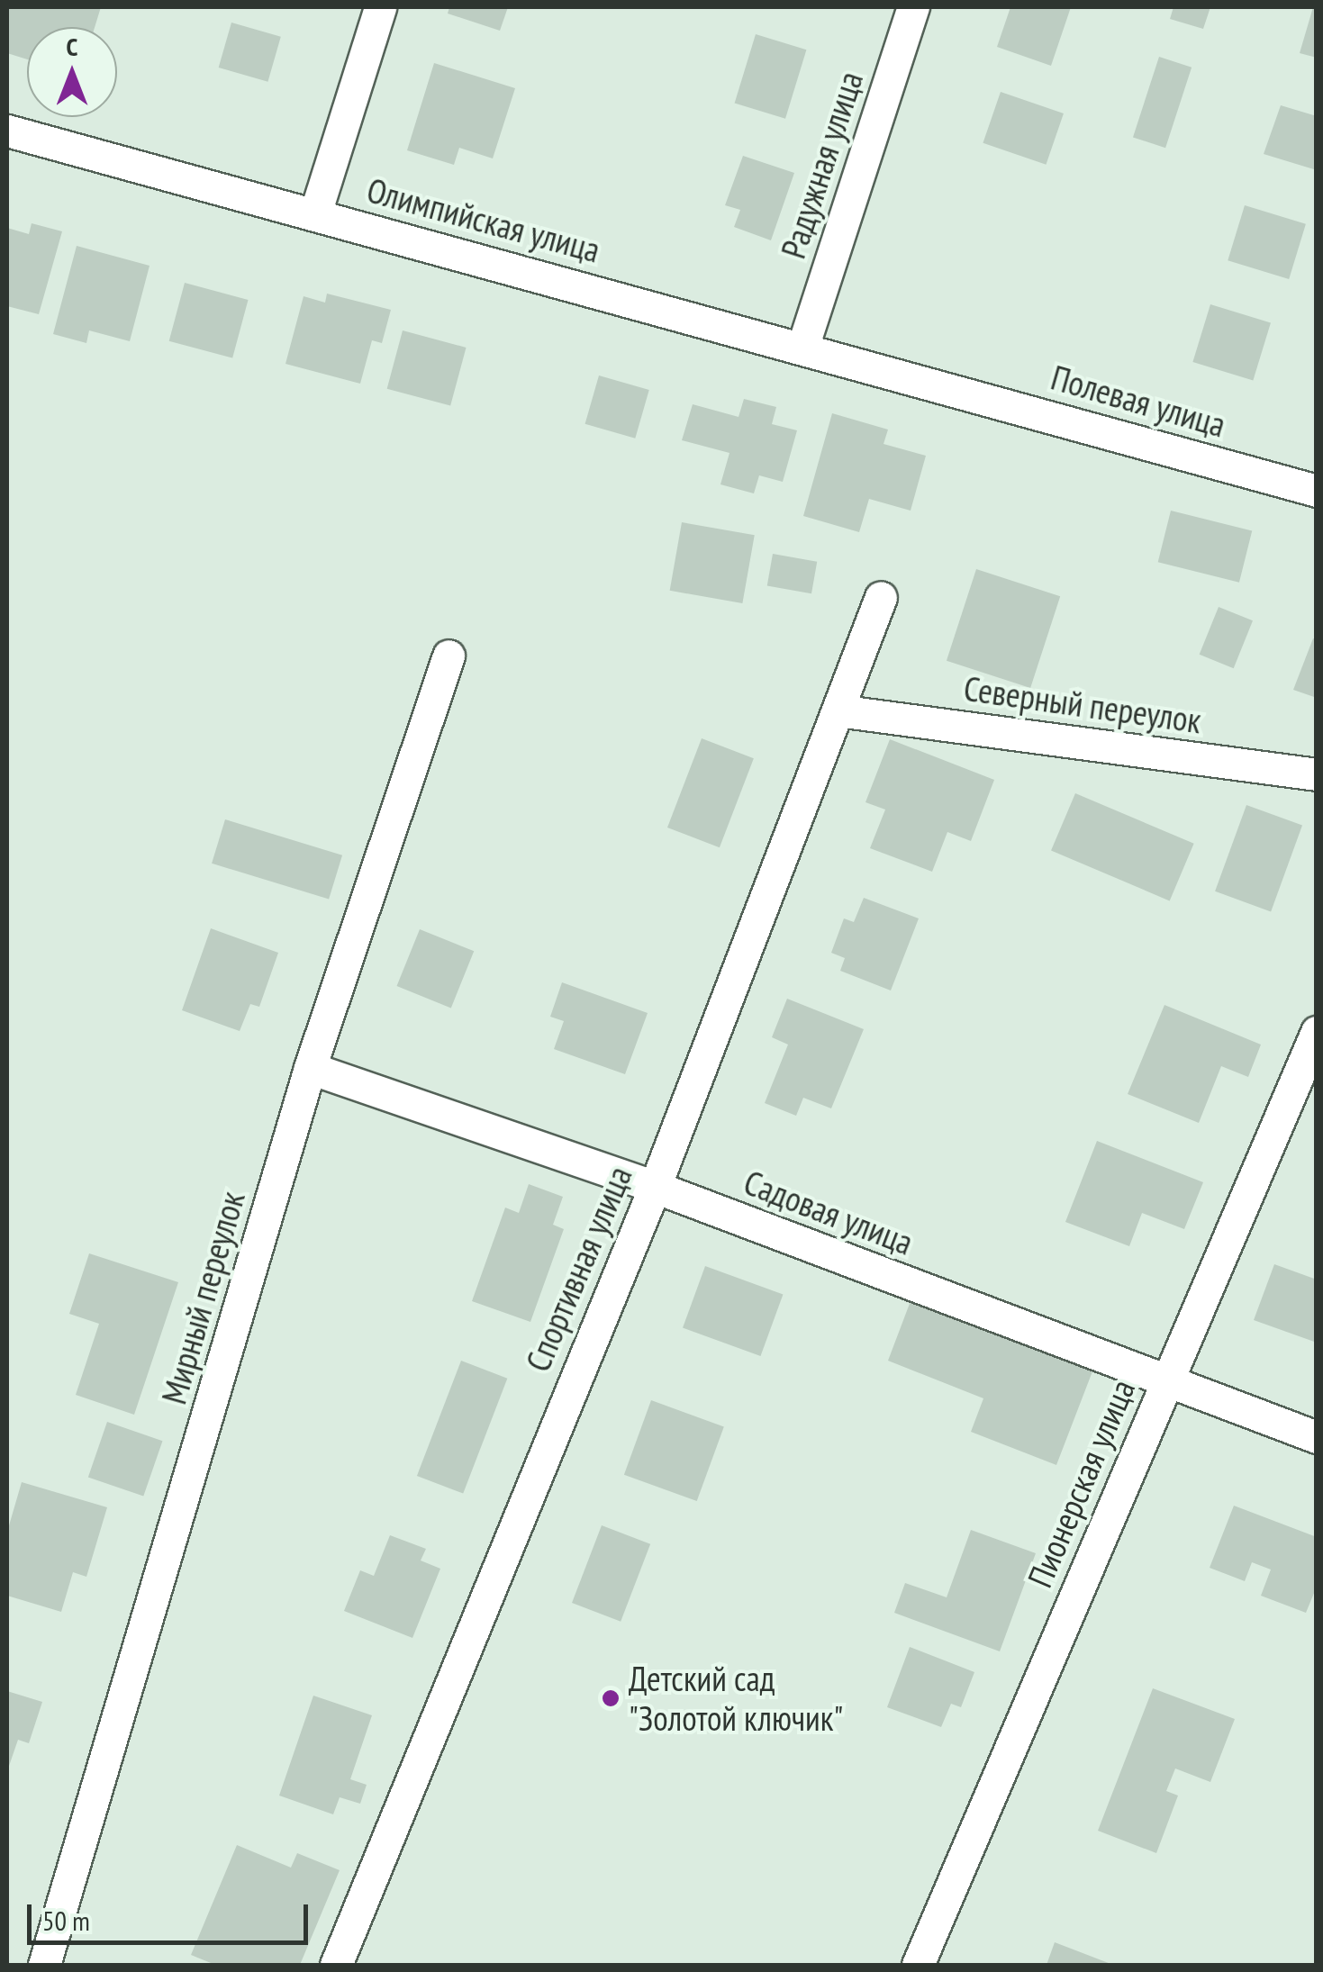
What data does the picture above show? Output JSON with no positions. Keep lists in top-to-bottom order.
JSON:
{
  "streets": {
    "street": [
      "Радужная улица",
      "Олимпийская улица",
      "Полевая улица",
      "Северный переулок",
      "Садовая улица",
      "Спортивная улица",
      "Мирный переулок",
      "Пионерская улица"
    ]
  },
  "crossings": [
    ["Радужная улица", "Олимпийская улица"],
    ["Олимпийская улица", "Полевая улица"],
    ["Северный переулок", "Спортивная улица"],
    ["Садовая улица", "Спортивная улица"],
    ["Садовая улица", "Мирный переулок"],
    ["Садовая улица", "Пионерская улица"]
  ],
  "places": ["Детский сад \"Золотой ключик\""],
  "scale_bar": "50 m",
  "north": "top"
}
